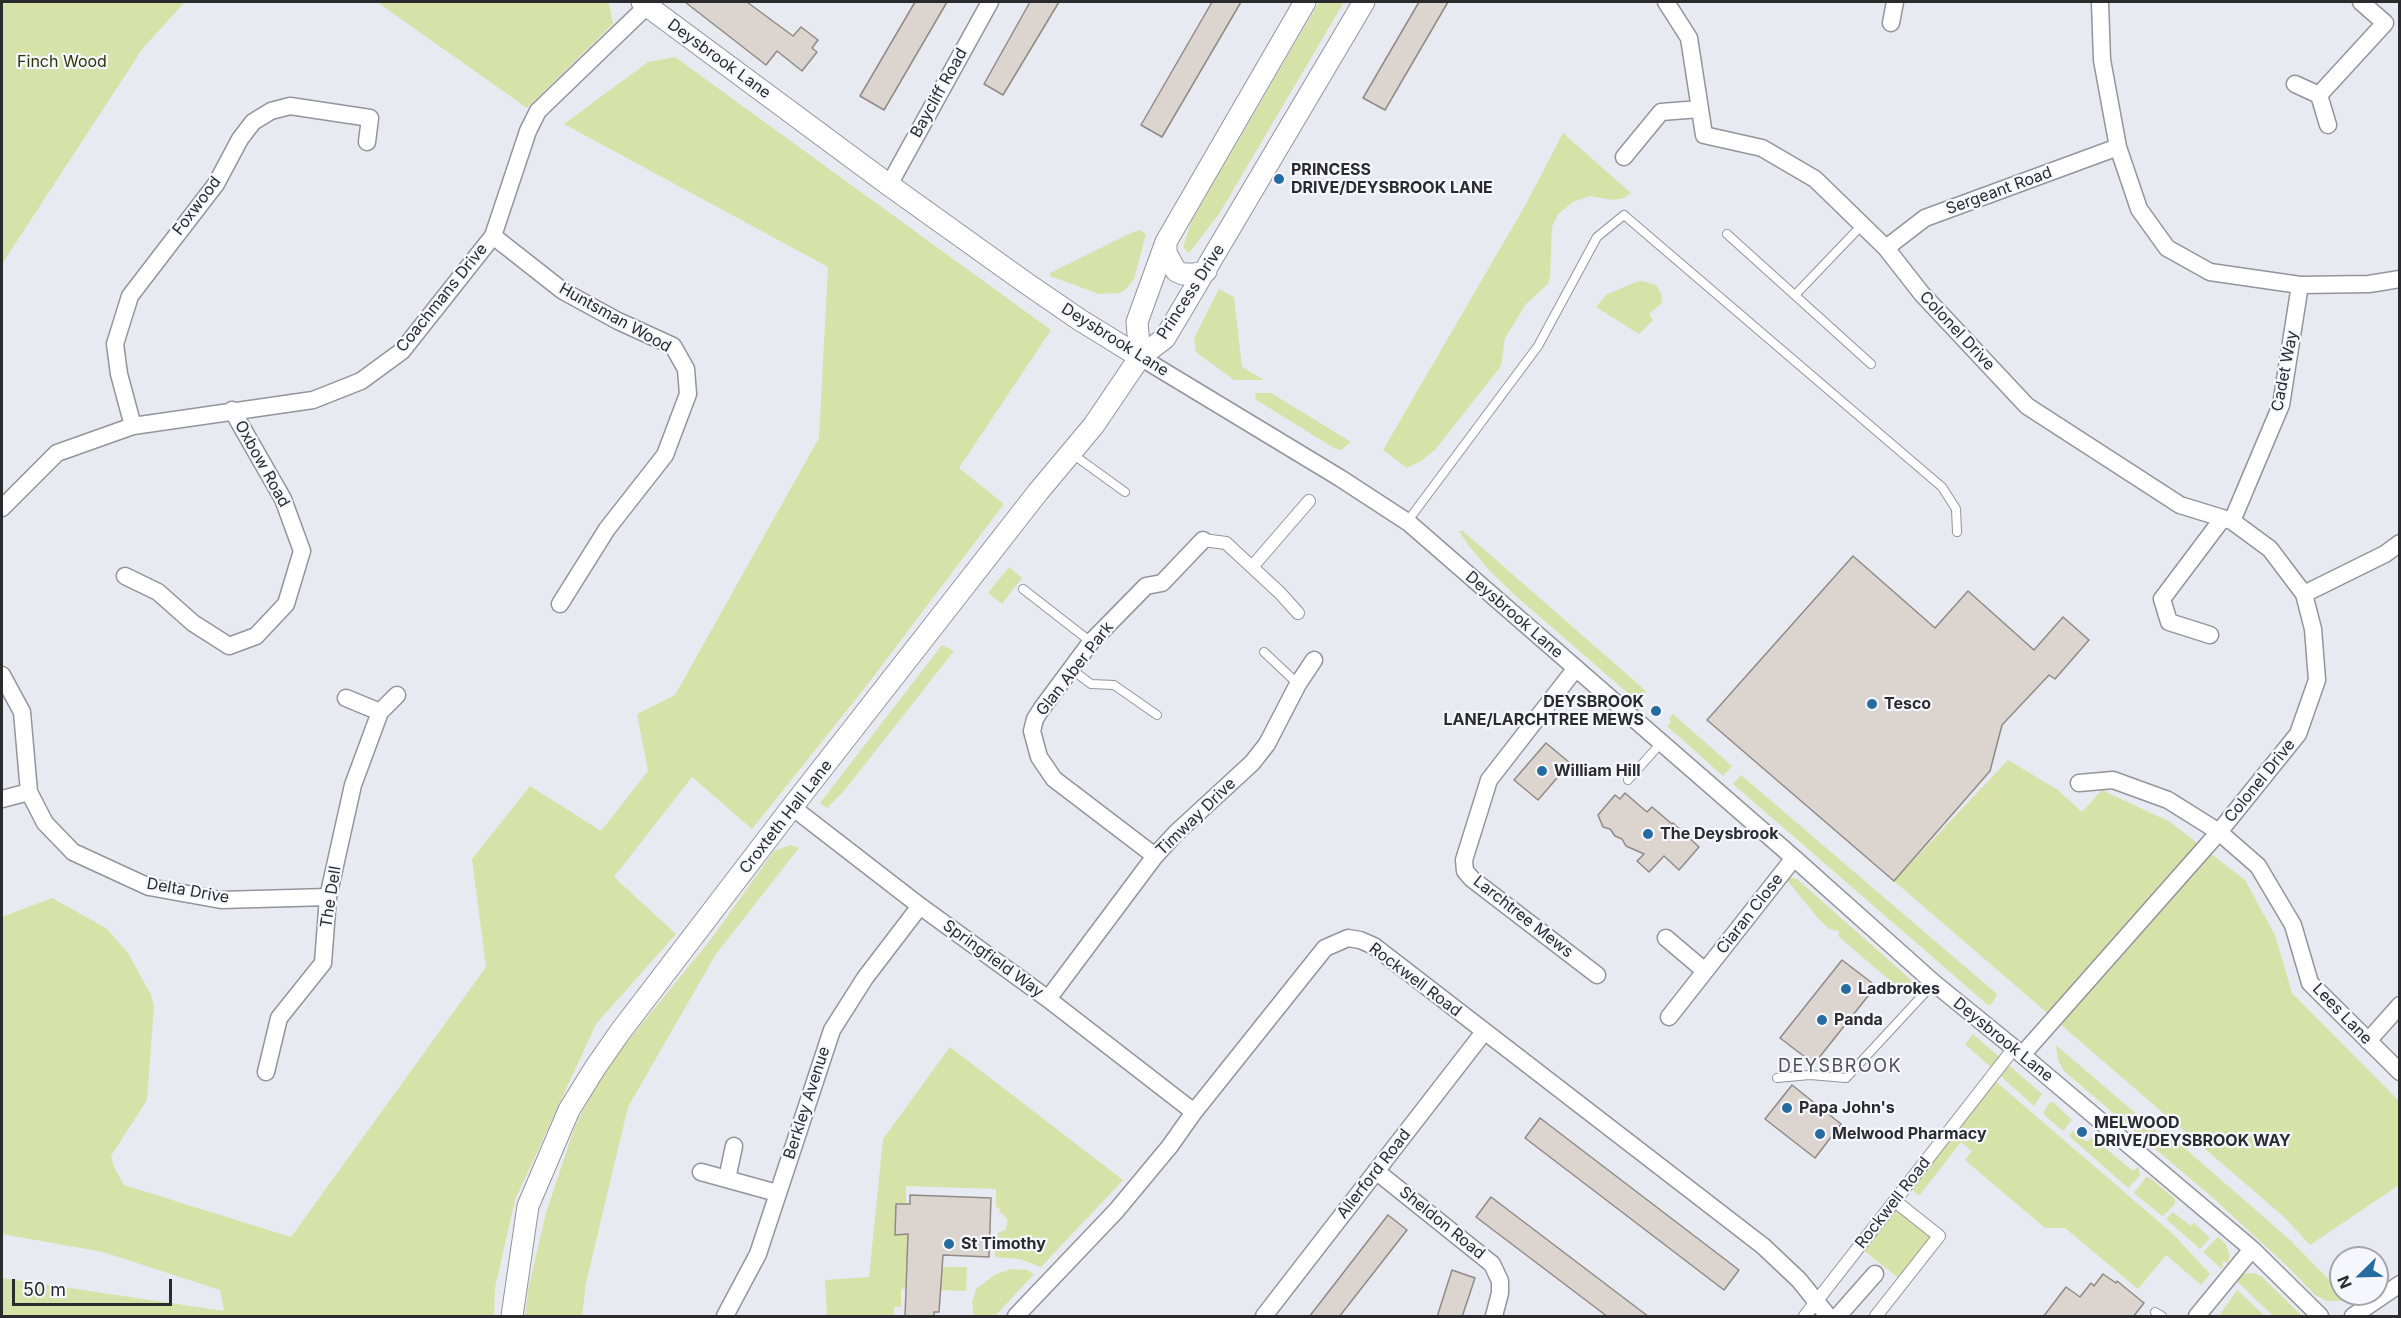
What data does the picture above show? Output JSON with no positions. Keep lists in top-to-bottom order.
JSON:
{
  "streets": {
    "street": [
      "Deysbrook Lane",
      "Baycliff Road",
      "Sergeant Road",
      "Foxwood",
      "Princess Drive",
      "Coachmans Drive",
      "Huntsman Wood",
      "Colonel Drive",
      "Cadet Way",
      "Oxbow Road",
      "Glan Aber Park",
      "Croxteth Hall Lane",
      "Timway Drive",
      "Delta Drive",
      "The Dell",
      "Ciaran Close",
      "Larchtree Mews",
      "Springfield Way",
      "Rockwell Road",
      "Lees Lane",
      "Berkley Avenue",
      "Allerford Road",
      "Sheldon Road"
    ]
  },
  "crossings": [
    ["Deysbrook Lane", "Baycliff Road"],
    ["Deysbrook Lane", "Princess Drive"],
    ["Deysbrook Lane", "Coachmans Drive"],
    ["Deysbrook Lane", "Colonel Drive"],
    ["Deysbrook Lane", "Croxteth Hall Lane"],
    ["Deysbrook Lane", "Ciaran Close"],
    ["Deysbrook Lane", "Larchtree Mews"],
    ["Deysbrook Lane", "Rockwell Road"],
    ["Sergeant Road", "Colonel Drive"],
    ["Foxwood", "Coachmans Drive"],
    ["Princess Drive", "Croxteth Hall Lane"],
    ["Coachmans Drive", "Huntsman Wood"],
    ["Coachmans Drive", "Oxbow Road"],
    ["Colonel Drive", "Cadet Way"],
    ["Colonel Drive", "Rockwell Road"],
    ["Colonel Drive", "Lees Lane"],
    ["Glan Aber Park", "Timway Drive"],
    ["Croxteth Hall Lane", "Springfield Way"],
    ["Timway Drive", "Springfield Way"],
    ["Delta Drive", "The Dell"],
    ["Springfield Way", "Rockwell Road"],
    ["Springfield Way", "Berkley Avenue"],
    ["Rockwell Road", "Allerford Road"],
    ["Allerford Road", "Sheldon Road"]
  ],
  "districts": ["DEYSBROOK"],
  "parks": ["Finch Wood"],
  "places": [
    "PRINCESS DRIVE/DEYSBROOK LANE",
    "Tesco",
    "DEYSBROOK LANE/LARCHTREE MEWS",
    "William Hill",
    "The Deysbrook",
    "Ladbrokes",
    "Panda",
    "Papa John's",
    "MELWOOD DRIVE/DEYSBROOK WAY",
    "Melwood Pharmacy",
    "St Timothy"
  ],
  "scale_bar": "50 m",
  "north": "bottom left"
}
